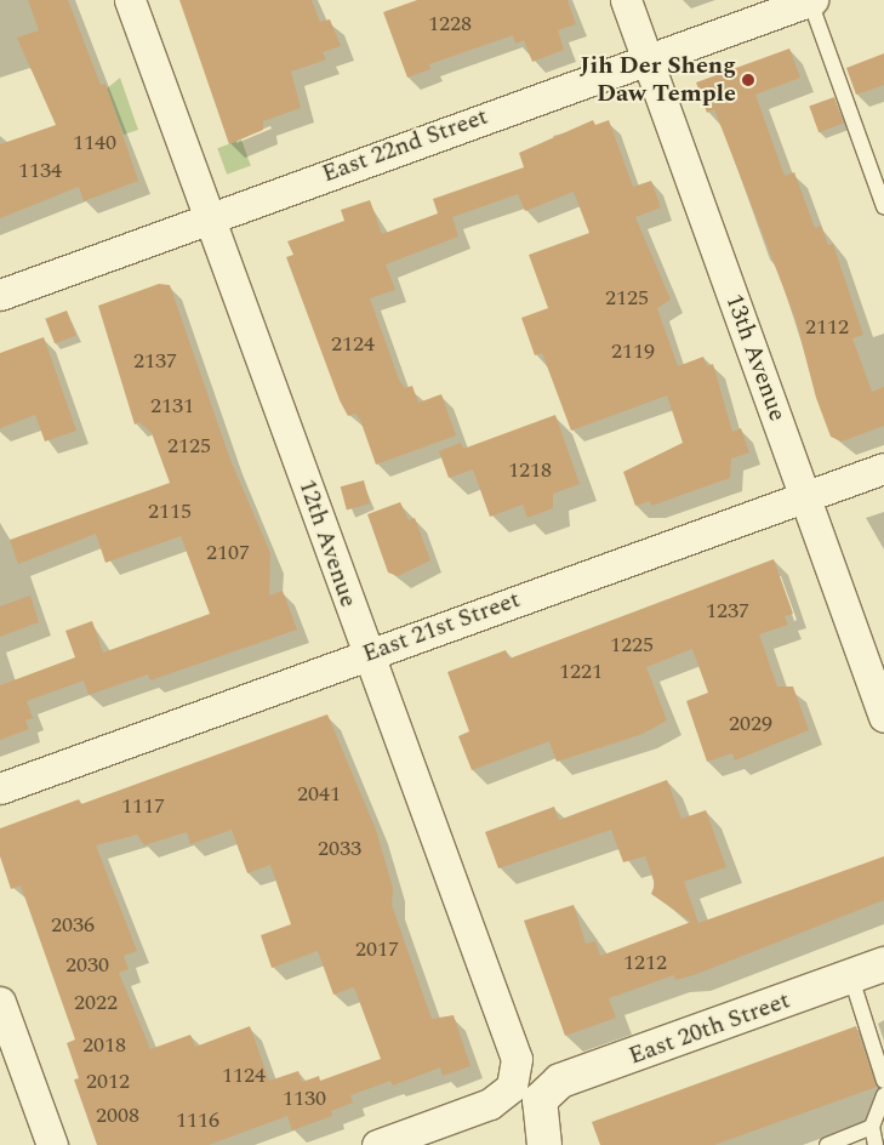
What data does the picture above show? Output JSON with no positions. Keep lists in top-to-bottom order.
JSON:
{
  "streets": {
    "street": [
      "East 22nd Street",
      "13th Avenue",
      "12th Avenue",
      "East 21st Street",
      "East 20th Street"
    ]
  },
  "crossings": [
    ["East 22nd Street", "13th Avenue"],
    ["East 22nd Street", "12th Avenue"],
    ["13th Avenue", "East 21st Street"],
    ["12th Avenue", "East 21st Street"],
    ["12th Avenue", "East 20th Street"]
  ],
  "places": ["Jih Der Sheng Daw Temple"],
  "house_numbers": [
    "1228",
    "1140",
    "1134",
    "2125",
    "2112",
    "2124",
    "2119",
    "2137",
    "2131",
    "2125",
    "1218",
    "2115",
    "2107",
    "1237",
    "1225",
    "1221",
    "2029",
    "2041",
    "1117",
    "2033",
    "2036",
    "2017",
    "1212",
    "2030",
    "2022",
    "2018",
    "1124",
    "2012",
    "1130",
    "2008",
    "1116"
  ]
}
